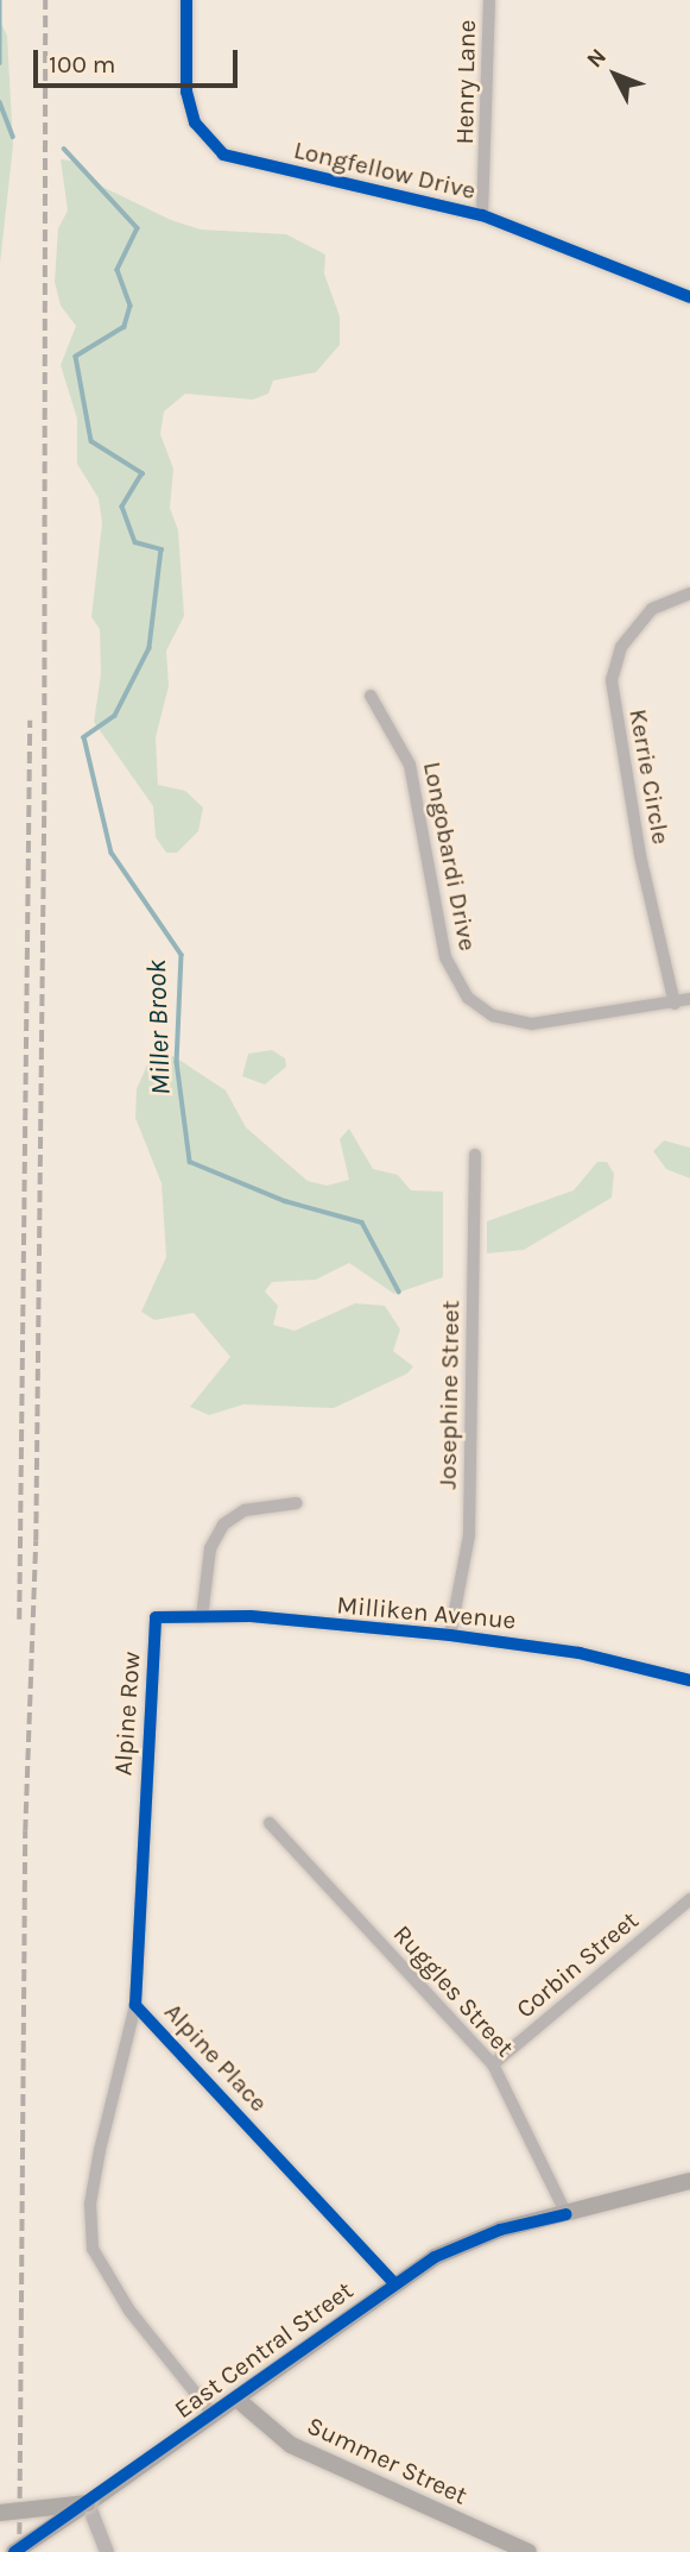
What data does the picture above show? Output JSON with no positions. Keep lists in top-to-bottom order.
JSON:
{
  "streets": {
    "main road": ["East Central Street", "Summer Street"],
    "street": [
      "Henry Lane",
      "Longfellow Drive",
      "Kerrie Circle",
      "Longobardi Drive",
      "Josephine Street",
      "Milliken Avenue",
      "Alpine Row",
      "Corbin Street",
      "Ruggles Street",
      "Alpine Place"
    ]
  },
  "crossings": [
    ["Henry Lane", "Longfellow Drive"],
    ["Kerrie Circle", "Longobardi Drive"],
    ["Josephine Street", "Milliken Avenue"],
    ["Milliken Avenue", "Alpine Row"],
    ["Alpine Row", "Alpine Place"],
    ["Corbin Street", "Ruggles Street"],
    ["Ruggles Street", "East Central Street"],
    ["Alpine Place", "East Central Street"],
    ["East Central Street", "Summer Street"]
  ],
  "water": ["Miller Brook"],
  "scale_bar": "100 m",
  "north": "top left"
}
